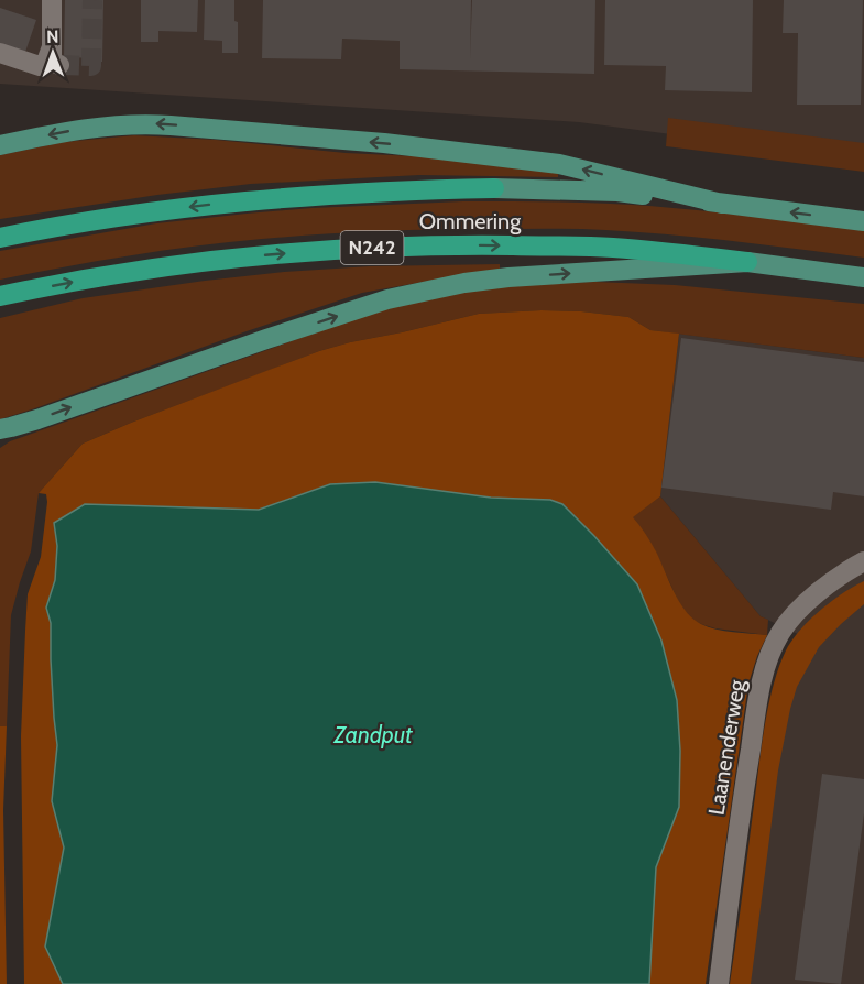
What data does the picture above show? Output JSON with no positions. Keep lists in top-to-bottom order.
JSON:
{
  "streets": {
    "highway": ["Ommering", "N242"],
    "street": ["Laanenderweg"]
  },
  "crossings": [
    ["Ommering", "N242"]
  ],
  "water": ["Zandput"],
  "north": "top"
}
